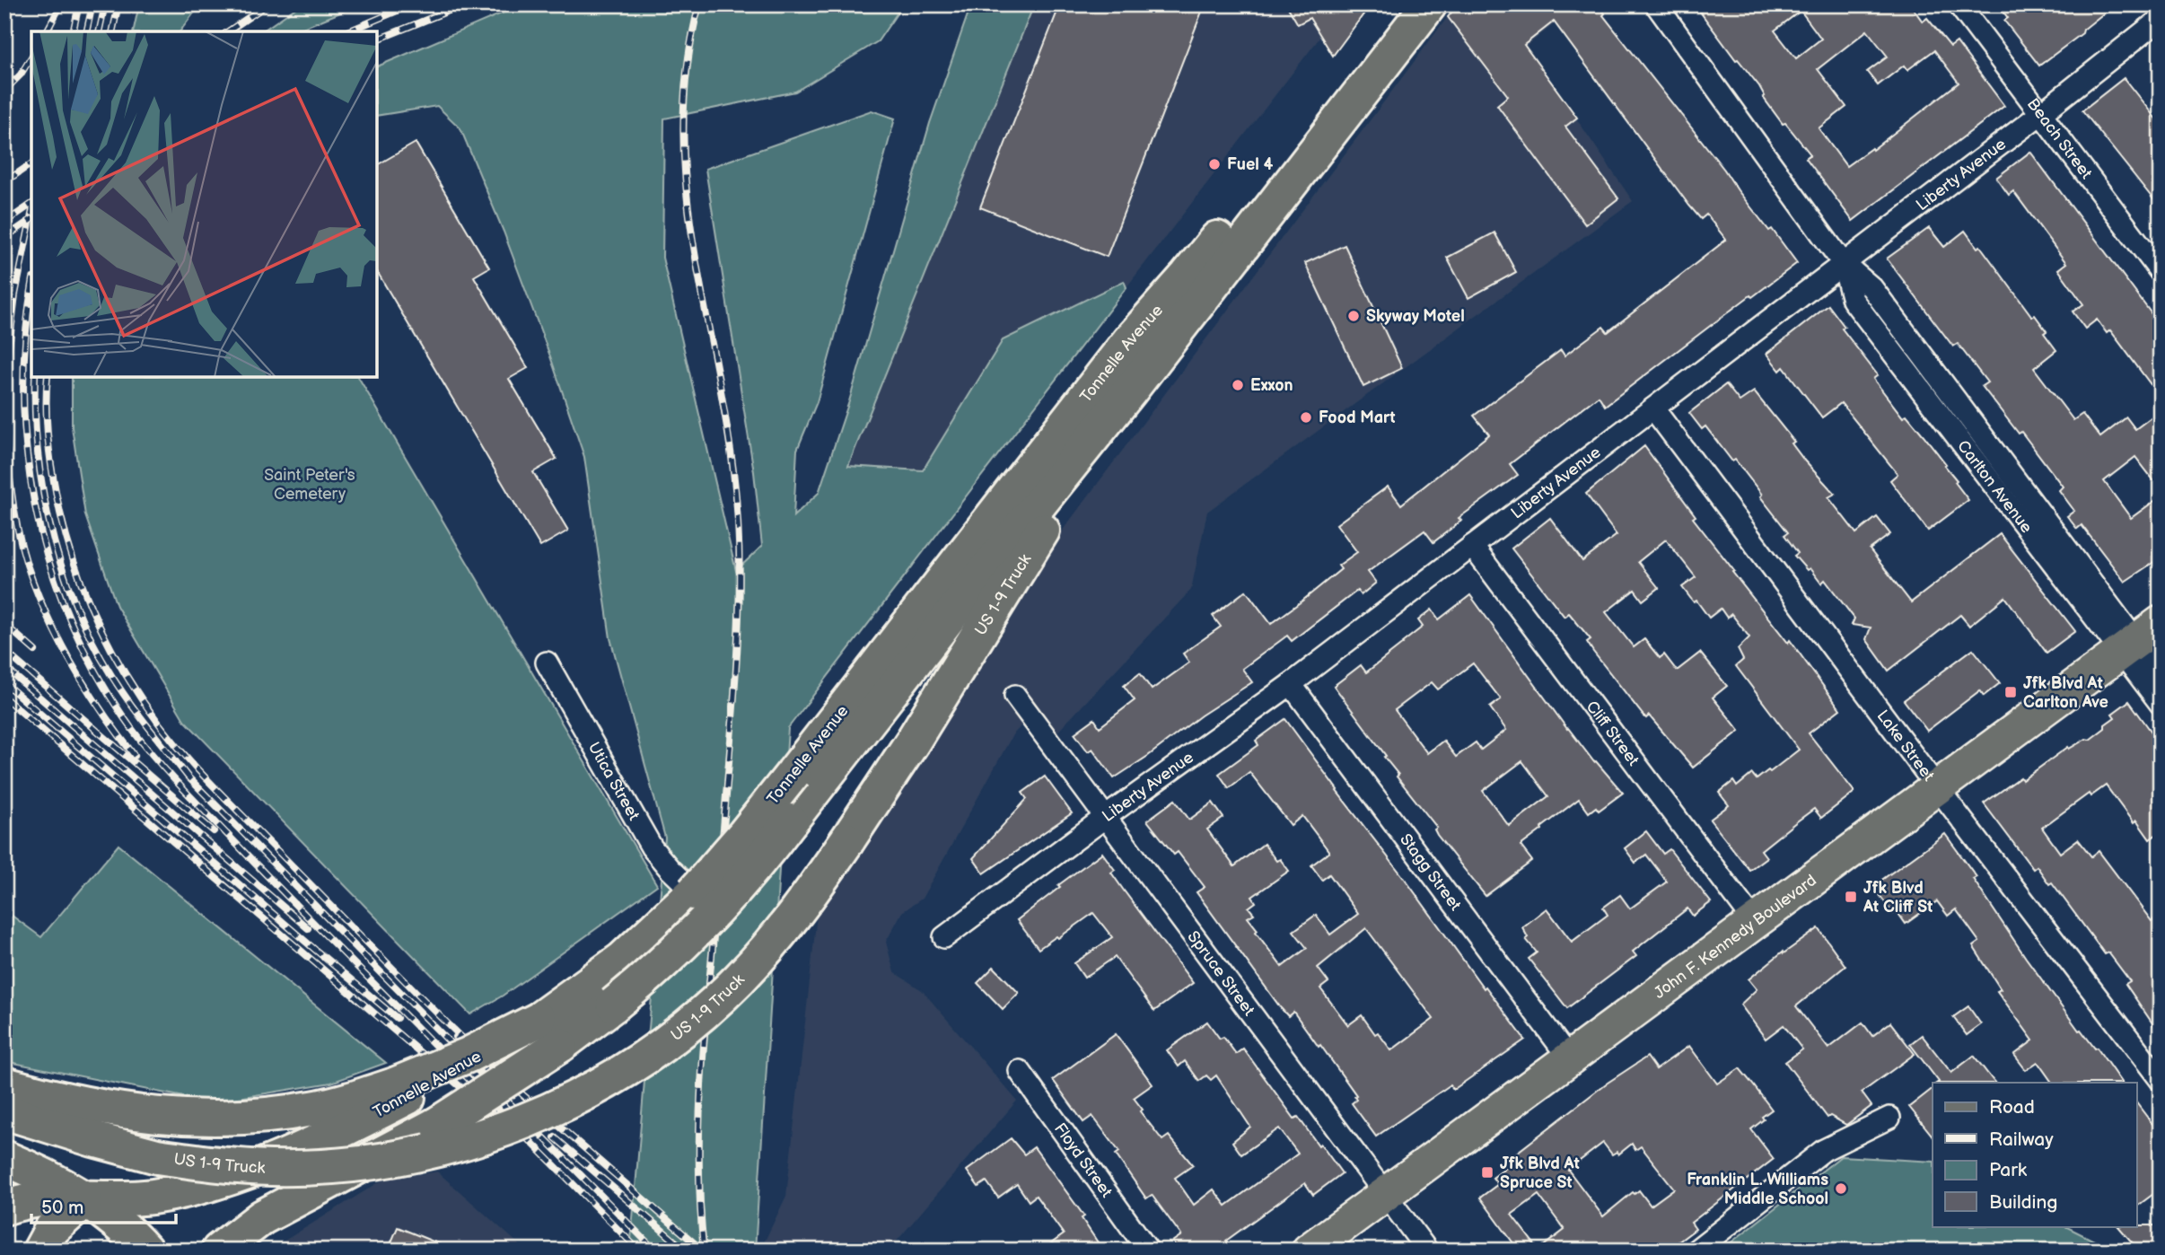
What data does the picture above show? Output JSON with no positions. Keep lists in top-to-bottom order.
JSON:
{
  "streets": {
    "highway": ["Tonnelle Avenue", "US 1-9 Truck"],
    "main road": ["John F. Kennedy Boulevard"],
    "street": [
      "Beach Street",
      "Liberty Avenue",
      "Carlton Avenue",
      "Cliff Street",
      "Lake Street",
      "Utica Street",
      "Stagg Street",
      "Spruce Street",
      "Floyd Street"
    ]
  },
  "crossings": [
    ["Beach Street", "Liberty Avenue"],
    ["Liberty Avenue", "Carlton Avenue"],
    ["Liberty Avenue", "Cliff Street"],
    ["Liberty Avenue", "Lake Street"],
    ["Liberty Avenue", "Stagg Street"],
    ["Liberty Avenue", "Spruce Street"],
    ["Tonnelle Avenue", "US 1-9 Truck"],
    ["Tonnelle Avenue", "Utica Street"],
    ["Carlton Avenue", "John F. Kennedy Boulevard"],
    ["Cliff Street", "John F. Kennedy Boulevard"],
    ["Lake Street", "John F. Kennedy Boulevard"],
    ["Stagg Street", "John F. Kennedy Boulevard"],
    ["John F. Kennedy Boulevard", "Spruce Street"]
  ],
  "parks": ["Saint Peter's Cemetery"],
  "places": {
    "other": [
      "Fuel 4",
      "Skyway Motel",
      "Exxon",
      "Food Mart",
      "Franklin L. Williams Middle School"
    ],
    "transit": ["Jfk Blvd At Carlton Ave", "Jfk Blvd At Cliff St", "Jfk Blvd At Spruce St"]
  },
  "legend": [
    "Road",
    "Railway",
    "Park",
    "Building"
  ],
  "scale_bar": "50 m"
}
